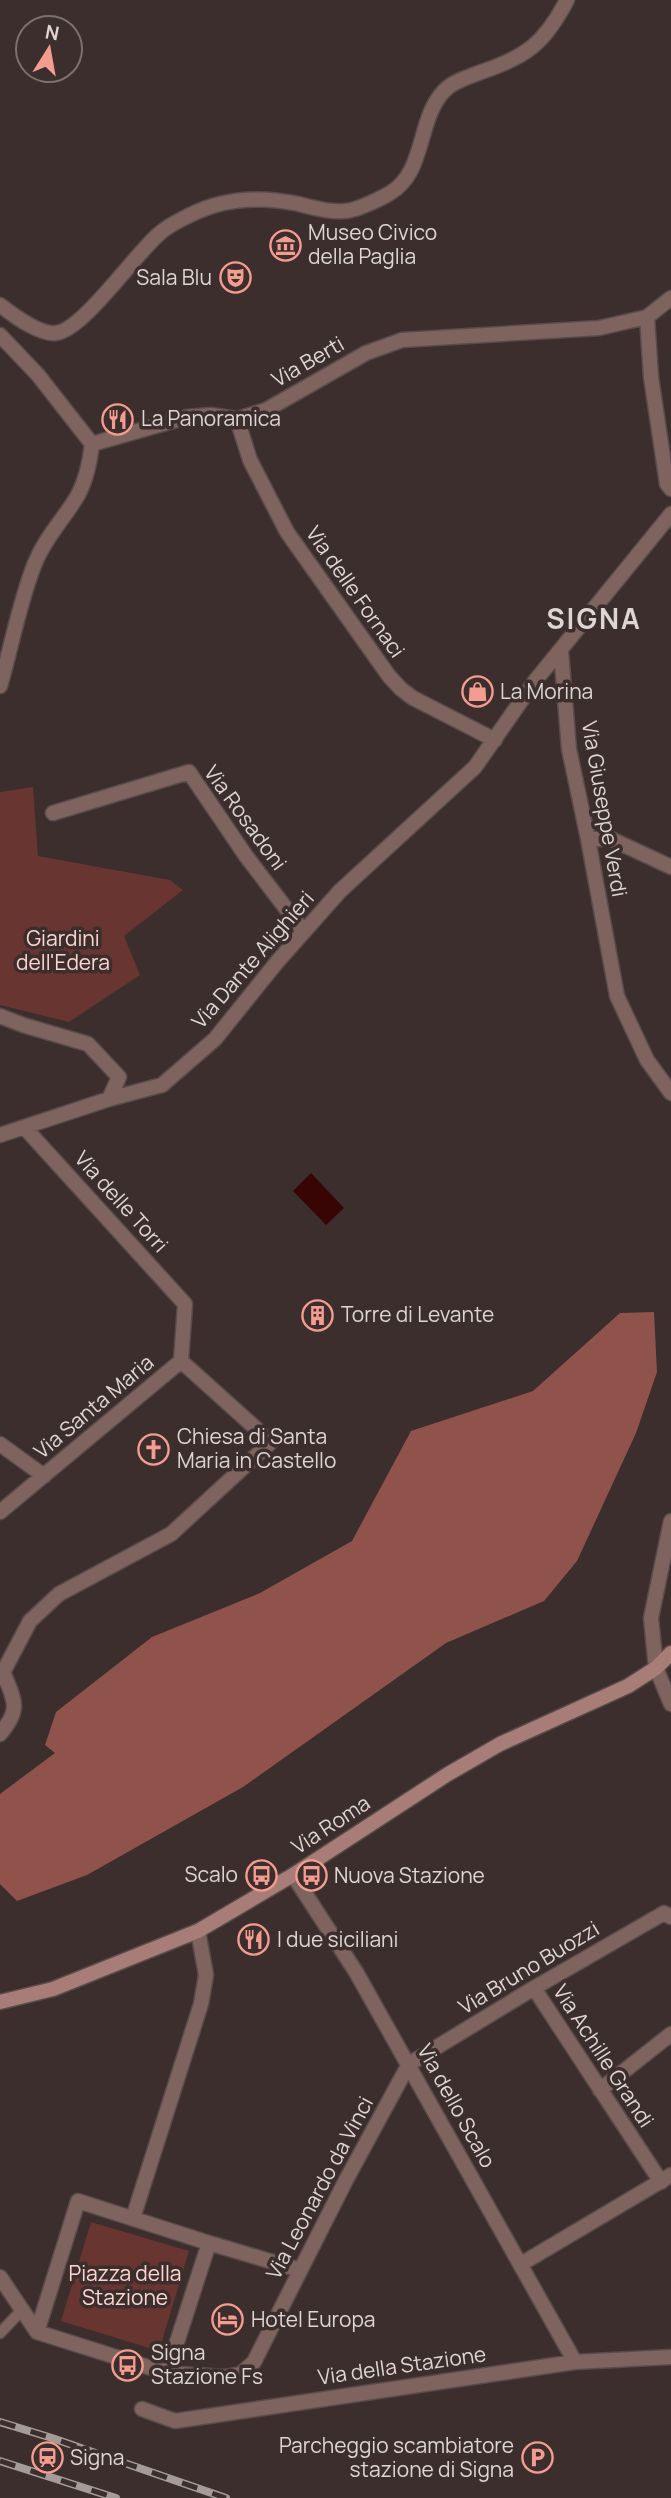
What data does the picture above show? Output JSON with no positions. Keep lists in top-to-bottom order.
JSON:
{
  "streets": {
    "main road": ["Via Roma"],
    "street": [
      "Via Berti",
      "Via delle Fornaci",
      "Via Giuseppe Verdi",
      "Via Rosadoni",
      "Via Dante Alighieri",
      "Via delle Torri",
      "Via Santa Maria",
      "Via Bruno Buozzi",
      "Via Achille Grandi",
      "Via dello Scalo",
      "Via Leonardo da Vinci",
      "Via della Stazione"
    ]
  },
  "crossings": [
    ["Via Berti", "Via delle Fornaci"],
    ["Via delle Fornaci", "Via Dante Alighieri"],
    ["Via Giuseppe Verdi", "Via Dante Alighieri"],
    ["Via Rosadoni", "Via Dante Alighieri"],
    ["Via Dante Alighieri", "Via delle Torri"],
    ["Via delle Torri", "Via Santa Maria"],
    ["Via Roma", "Via dello Scalo"],
    ["Via Bruno Buozzi", "Via Achille Grandi"],
    ["Via Bruno Buozzi", "Via dello Scalo"],
    ["Via Bruno Buozzi", "Via Leonardo da Vinci"],
    ["Via dello Scalo", "Via Leonardo da Vinci"],
    ["Via dello Scalo", "Via della Stazione"]
  ],
  "districts": ["SIGNA"],
  "parks": ["Giardini dell'Edera", "Piazza della Stazione"],
  "places": {
    "museum": ["Museo Civico della Paglia"],
    "theatre": ["Sala Blu"],
    "restaurant": ["La Panoramica", "I due siciliani"],
    "shop": ["La Morina"],
    "building": ["Torre di Levante"],
    "church": ["Chiesa di Santa Maria in Castello"],
    "bus stop": ["Scalo", "Nuova Stazione", "Signa Stazione Fs"],
    "hotel": ["Hotel Europa"],
    "station": ["Signa"],
    "parking": ["Parcheggio scambiatore stazione di Signa"]
  },
  "north": "top"
}
